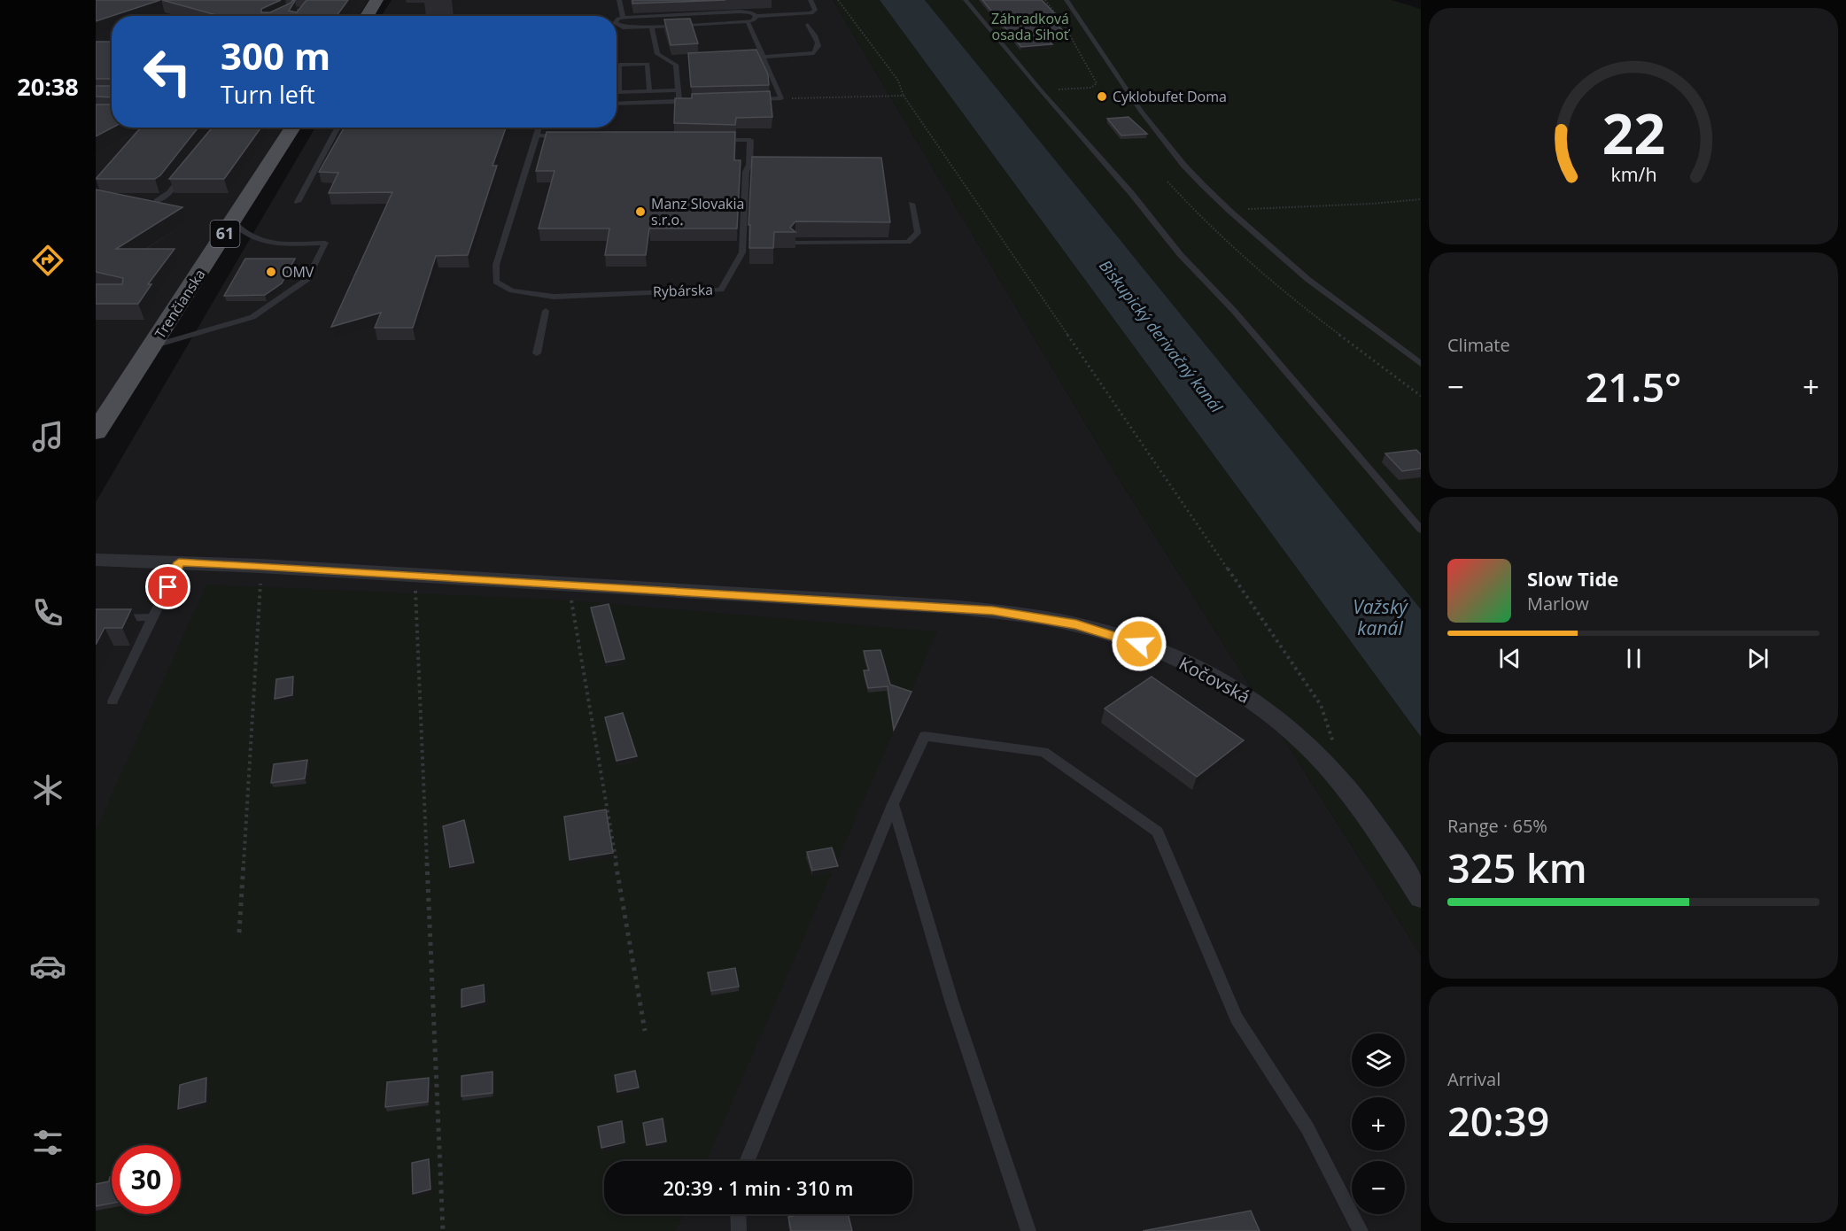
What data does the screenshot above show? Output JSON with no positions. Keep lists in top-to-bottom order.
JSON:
{
  "streets": {
    "main road": ["61", "Trenčianska"],
    "street": ["Kočovská"],
    "lane": ["Rybárska"]
  },
  "water": ["Biskupický derivačný kanál", "Važský kanál"],
  "parks": ["Záhradková osada Sihoť"],
  "places": ["Cyklobufet Doma", "Manz Slovakia s.r.o.", "OMV"],
  "page": {
    "tabs": "20:38",
    "turn": ["300 m", "Turn left"],
    "tile": [
      "Climate",
      ["Range · 65%", "325 km"],
      ["Arrival", "20:39"]
    ],
    "heat": ["−", "21.5°", "+"],
    "song": ["Slow Tide", "Marlow"],
    "map_buttons": ["+", "−"],
    "limit": "30",
    "trip": "20:39 · 1 min · 310 m",
    "gauge": ["22", "km/h"]
  }
}
